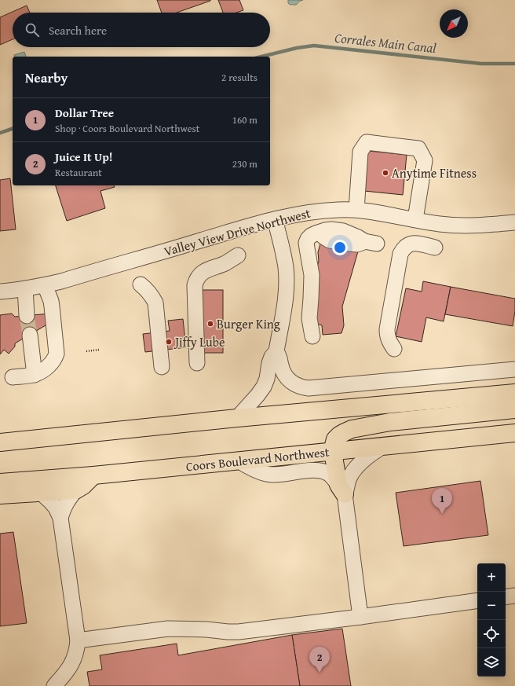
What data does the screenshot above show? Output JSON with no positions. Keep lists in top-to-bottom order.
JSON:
{
  "streets": {
    "main road": ["Coors Boulevard Northwest"],
    "street": ["Valley View Drive Northwest"]
  },
  "water": ["Corrales Main Canal"],
  "places": ["Anytime Fitness", "Burger King", "Jiffy Lube"],
  "north": "bottom left",
  "page": {
    "search": "Search here",
    "heading": ["Nearby", "2 results"],
    "list": [
      {
        "mark": "1",
        "name": "Dollar Tree",
        "note": "Shop · Coors Boulevard Northwest",
        "value": "160 m"
      },
      {
        "mark": "2",
        "name": "Juice It Up!",
        "note": "Restaurant",
        "value": "230 m"
      }
    ],
    "pins": ["1", "2"],
    "map_buttons": ["+", "−"]
  }
}
